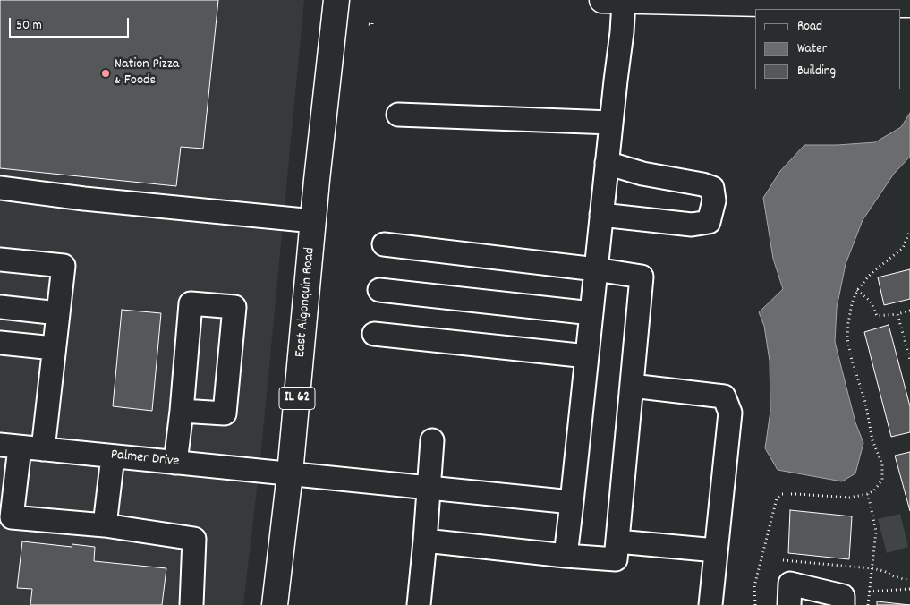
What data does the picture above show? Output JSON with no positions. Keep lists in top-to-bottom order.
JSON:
{
  "streets": {
    "main road": ["East Algonquin Road", "IL 62"],
    "street": ["Palmer Drive"]
  },
  "crossings": [
    ["East Algonquin Road", "Palmer Drive"]
  ],
  "places": ["Nation Pizza & Foods"],
  "legend": ["Road", "Water", "Building"],
  "scale_bar": "50 m"
}
